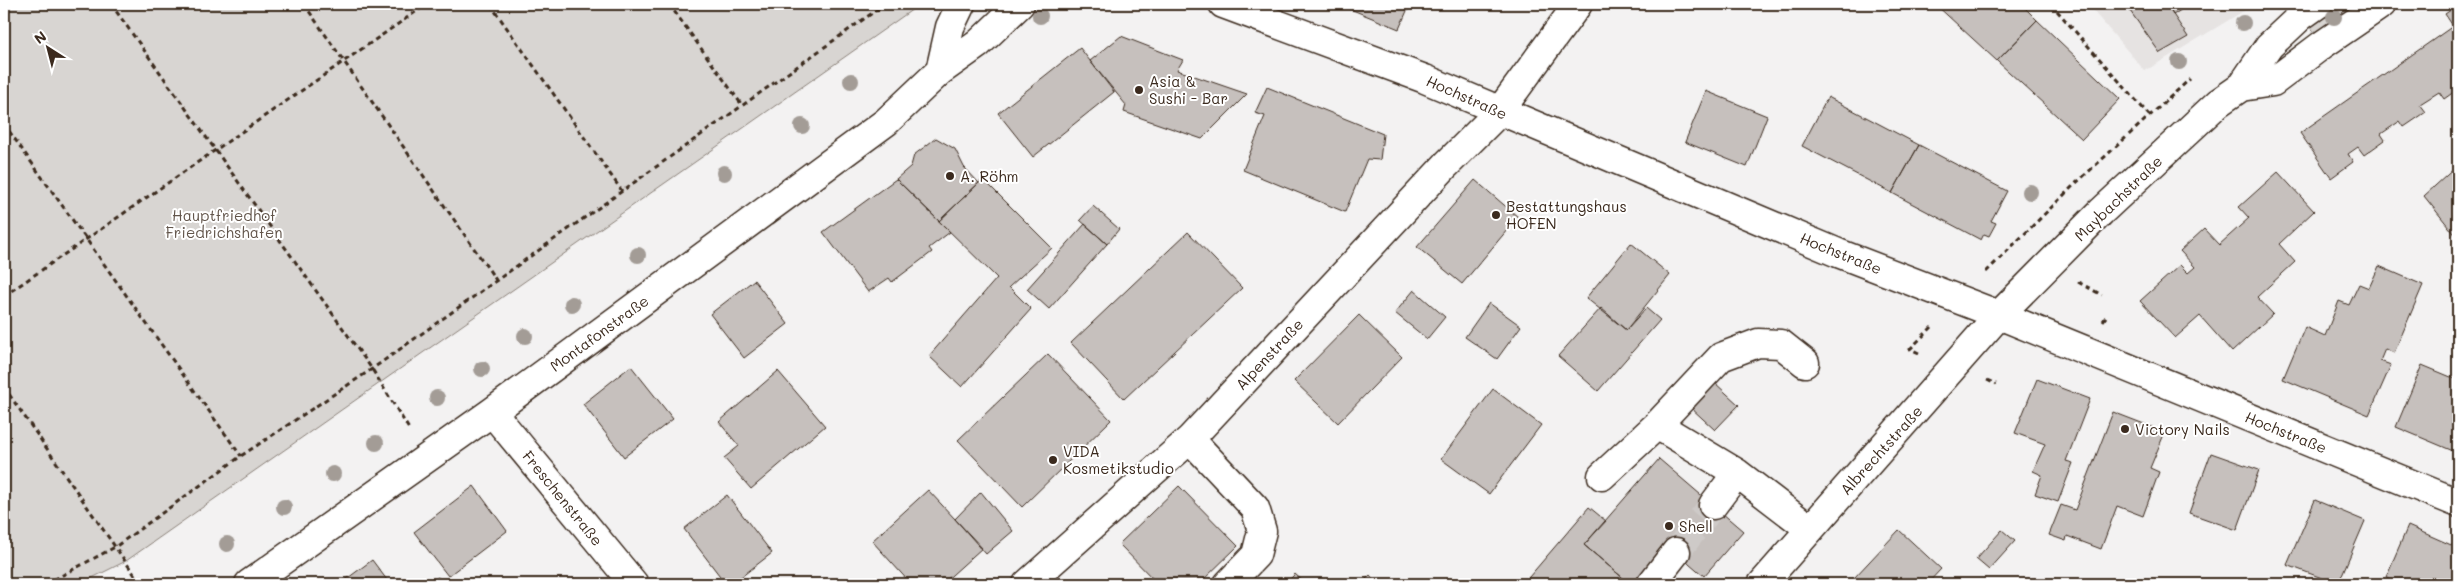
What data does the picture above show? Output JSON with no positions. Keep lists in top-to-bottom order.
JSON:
{
  "streets": {
    "main road": [
      "Hochstraße",
      "Maybachstraße",
      "Montafonstraße",
      "Alpenstraße",
      "Albrechtstraße",
      "Freschenstraße"
    ]
  },
  "crossings": [
    ["Hochstraße", "Maybachstraße"],
    ["Hochstraße", "Alpenstraße"],
    ["Hochstraße", "Albrechtstraße"],
    ["Maybachstraße", "Albrechtstraße"],
    ["Montafonstraße", "Freschenstraße"]
  ],
  "parks": ["Hauptfriedhof Friedrichshafen"],
  "places": [
    "Asia & Sushi - Bar",
    "A. Röhm",
    "Bestattungshaus HOFEN",
    "Victory Nails",
    "VIDA Kosmetikstudio",
    "Shell"
  ],
  "north": "top left"
}
